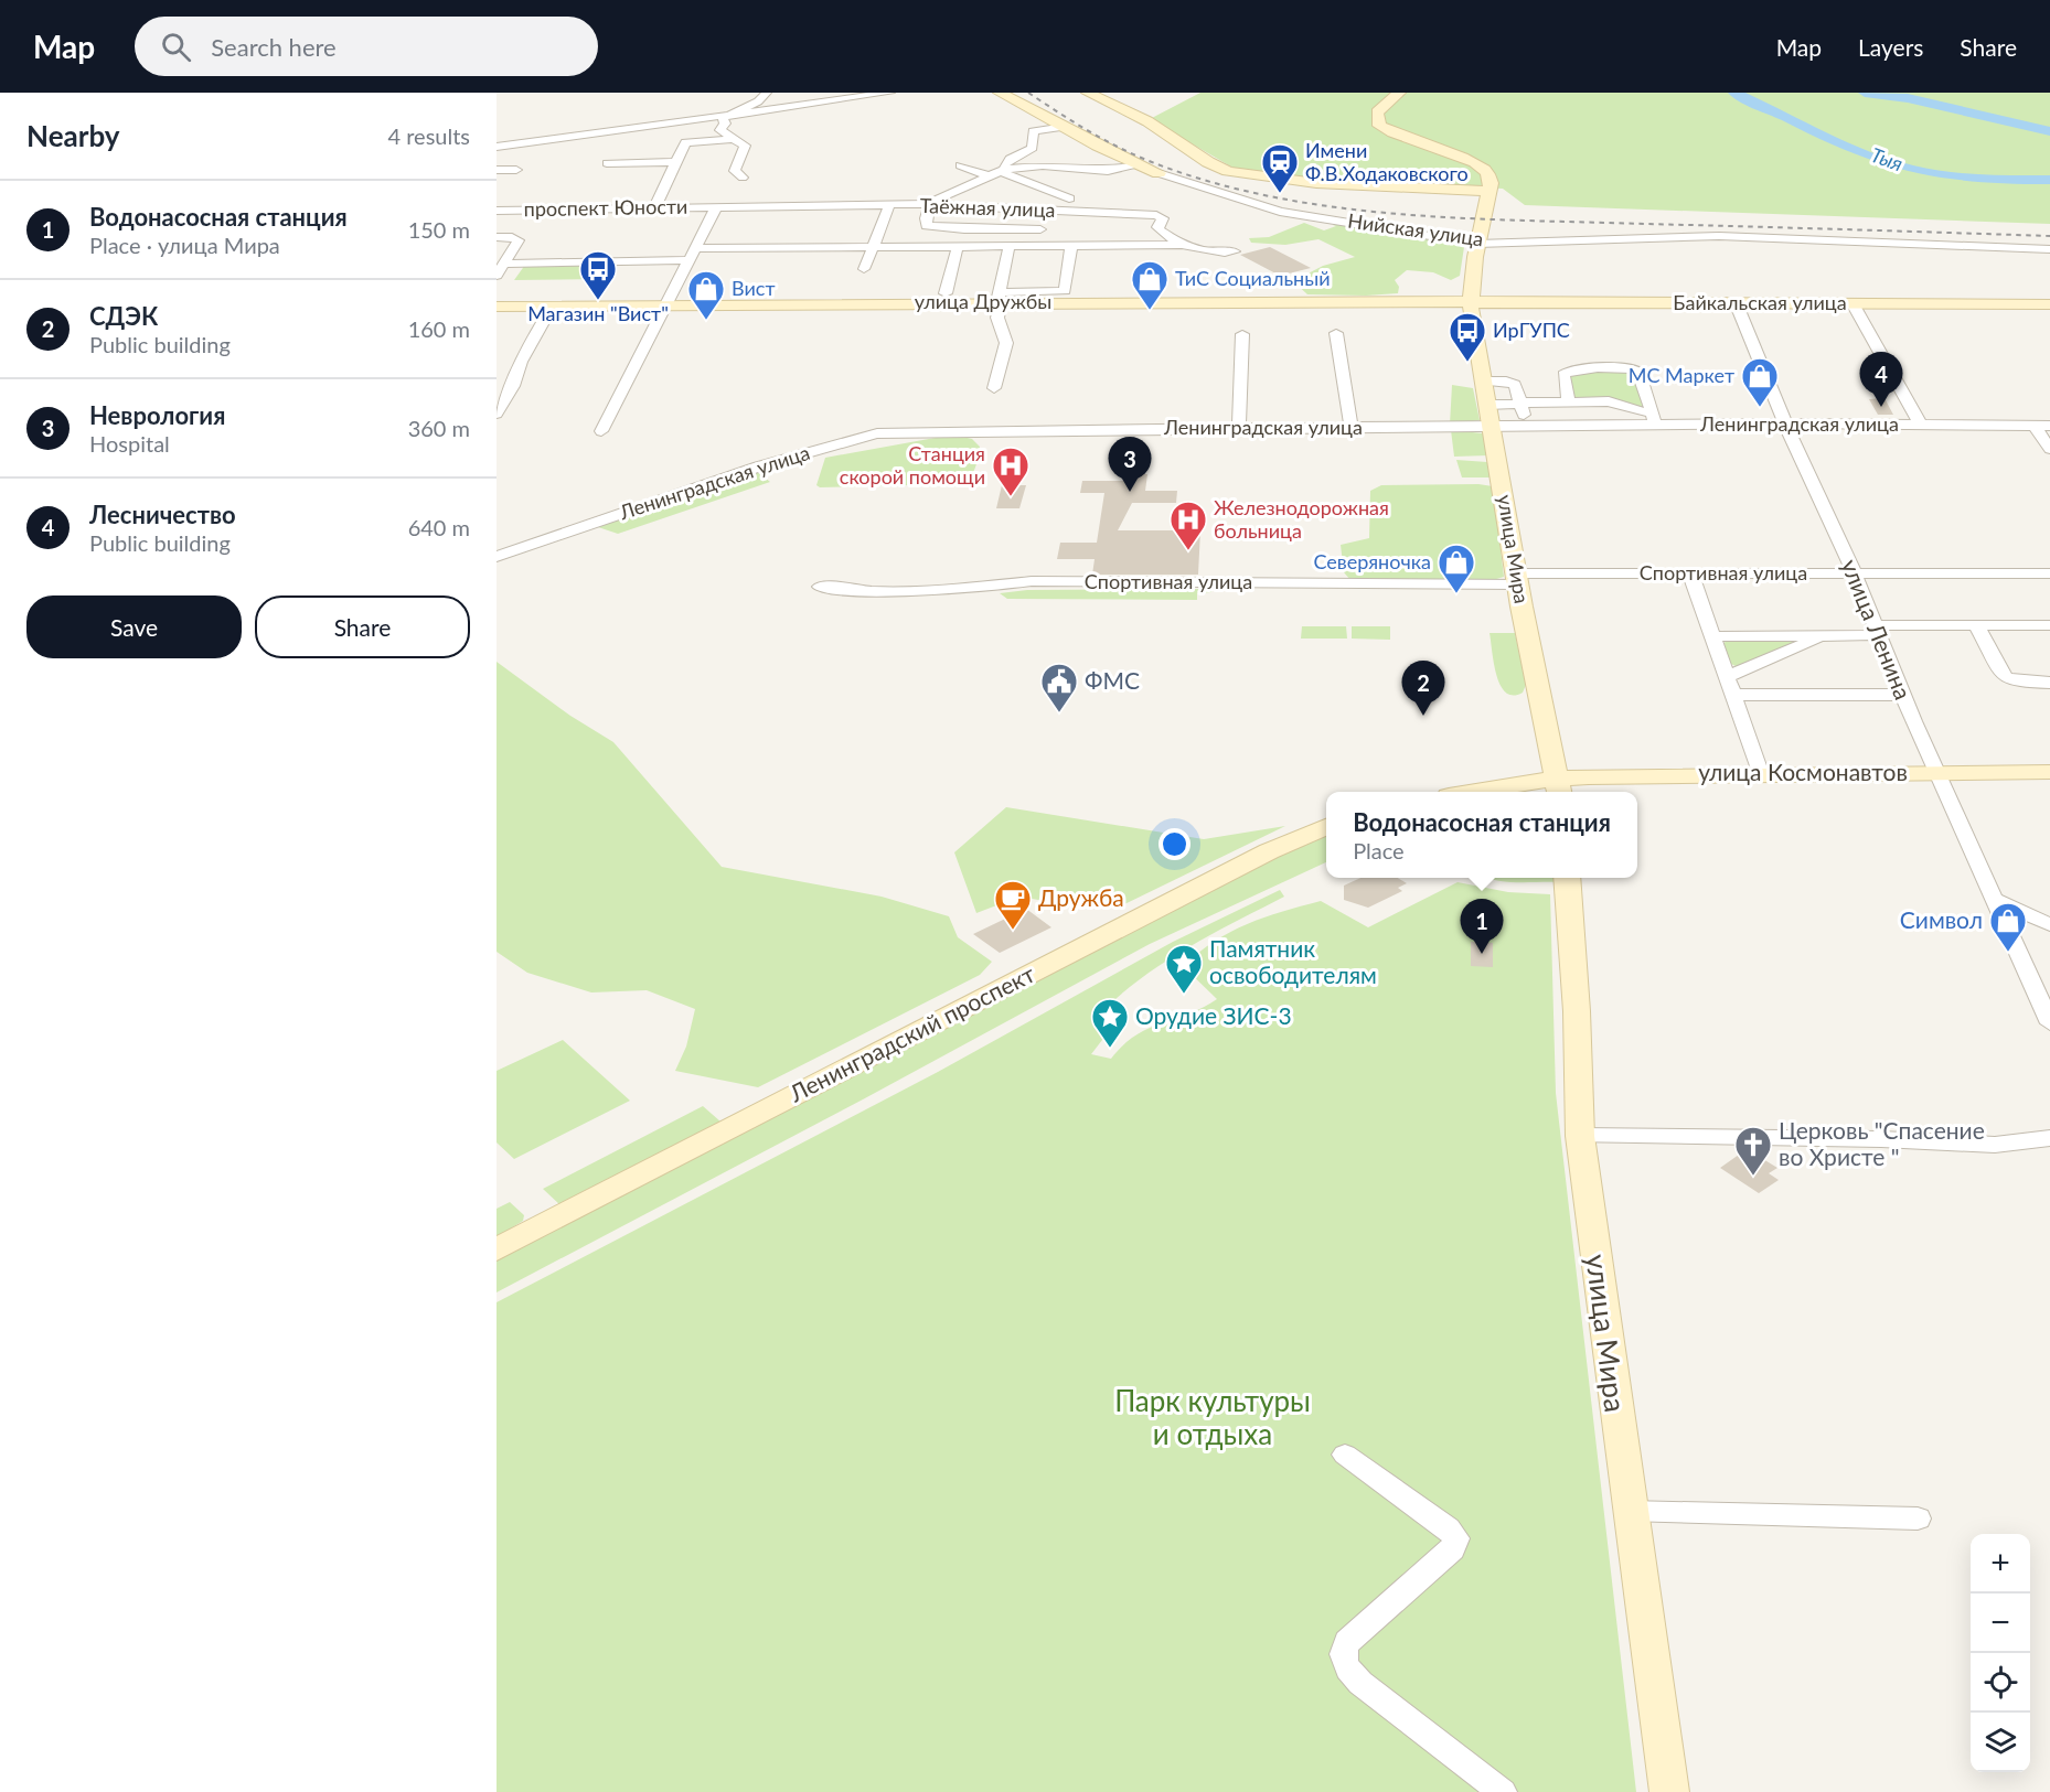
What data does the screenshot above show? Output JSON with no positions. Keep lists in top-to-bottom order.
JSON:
{
  "streets": {
    "street": [
      "проспект Юности",
      "Таёжная улица",
      "Нийская улица",
      "улица Дружбы",
      "Байкальская улица",
      "Ленинградская улица",
      "улица Мира",
      "Спортивная улица",
      "улица Ленина",
      "улица Космонавтов",
      "Ленинградский проспект"
    ]
  },
  "crossings": [
    ["проспект Юности", "Таёжная улица"],
    ["Нийская улица", "улица Мира"],
    ["улица Дружбы", "Байкальская улица"],
    ["улица Дружбы", "улица Мира"],
    ["Байкальская улица", "улица Мира"],
    ["Байкальская улица", "улица Ленина"],
    ["Ленинградская улица", "улица Мира"],
    ["Ленинградская улица", "улица Ленина"],
    ["улица Мира", "Спортивная улица"],
    ["улица Мира", "улица Космонавтов"],
    ["Спортивная улица", "улица Ленина"],
    ["улица Ленина", "улица Космонавтов"]
  ],
  "water": ["Тыя"],
  "parks": ["Парк культуры и отдыха"],
  "places": {
    "station": ["Имени Ф.В.Ходаковского"],
    "bus stop": ["Магазин \"Вист\"", "ИрГУПС"],
    "shop": [
      "ТиС Социальный",
      "Вист",
      "МС Маркет",
      "Северяночка",
      "Символ"
    ],
    "hospital": ["Станция скорой помощи", "Железнодорожная больница"],
    "public building": ["ФМС"],
    "cafe": ["Дружба"],
    "place": ["Памятник освободителям", "Орудие ЗИС-3"],
    "church": ["Церковь \"Спасение во Христе \""]
  },
  "page": {
    "header": "Map",
    "search": "Search here",
    "nav": ["Map", "Layers", "Share"],
    "heading": ["Nearby", "4 results"],
    "list": [
      {
        "mark": "1",
        "name": "Водонасосная станция",
        "note": "Place · улица Мира",
        "value": "150 m"
      },
      {
        "mark": "2",
        "name": "СДЭК",
        "note": "Public building",
        "value": "160 m"
      },
      {
        "mark": "3",
        "name": "Неврология",
        "note": "Hospital",
        "value": "360 m"
      },
      {
        "mark": "4",
        "name": "Лесничество",
        "note": "Public building",
        "value": "640 m"
      }
    ],
    "pins": [
      "4",
      "3",
      "2",
      "1"
    ],
    "buttons": ["Save", "Share"],
    "popup": ["Водонасосная станция", "Place"],
    "map_buttons": ["+", "−"]
  }
}
